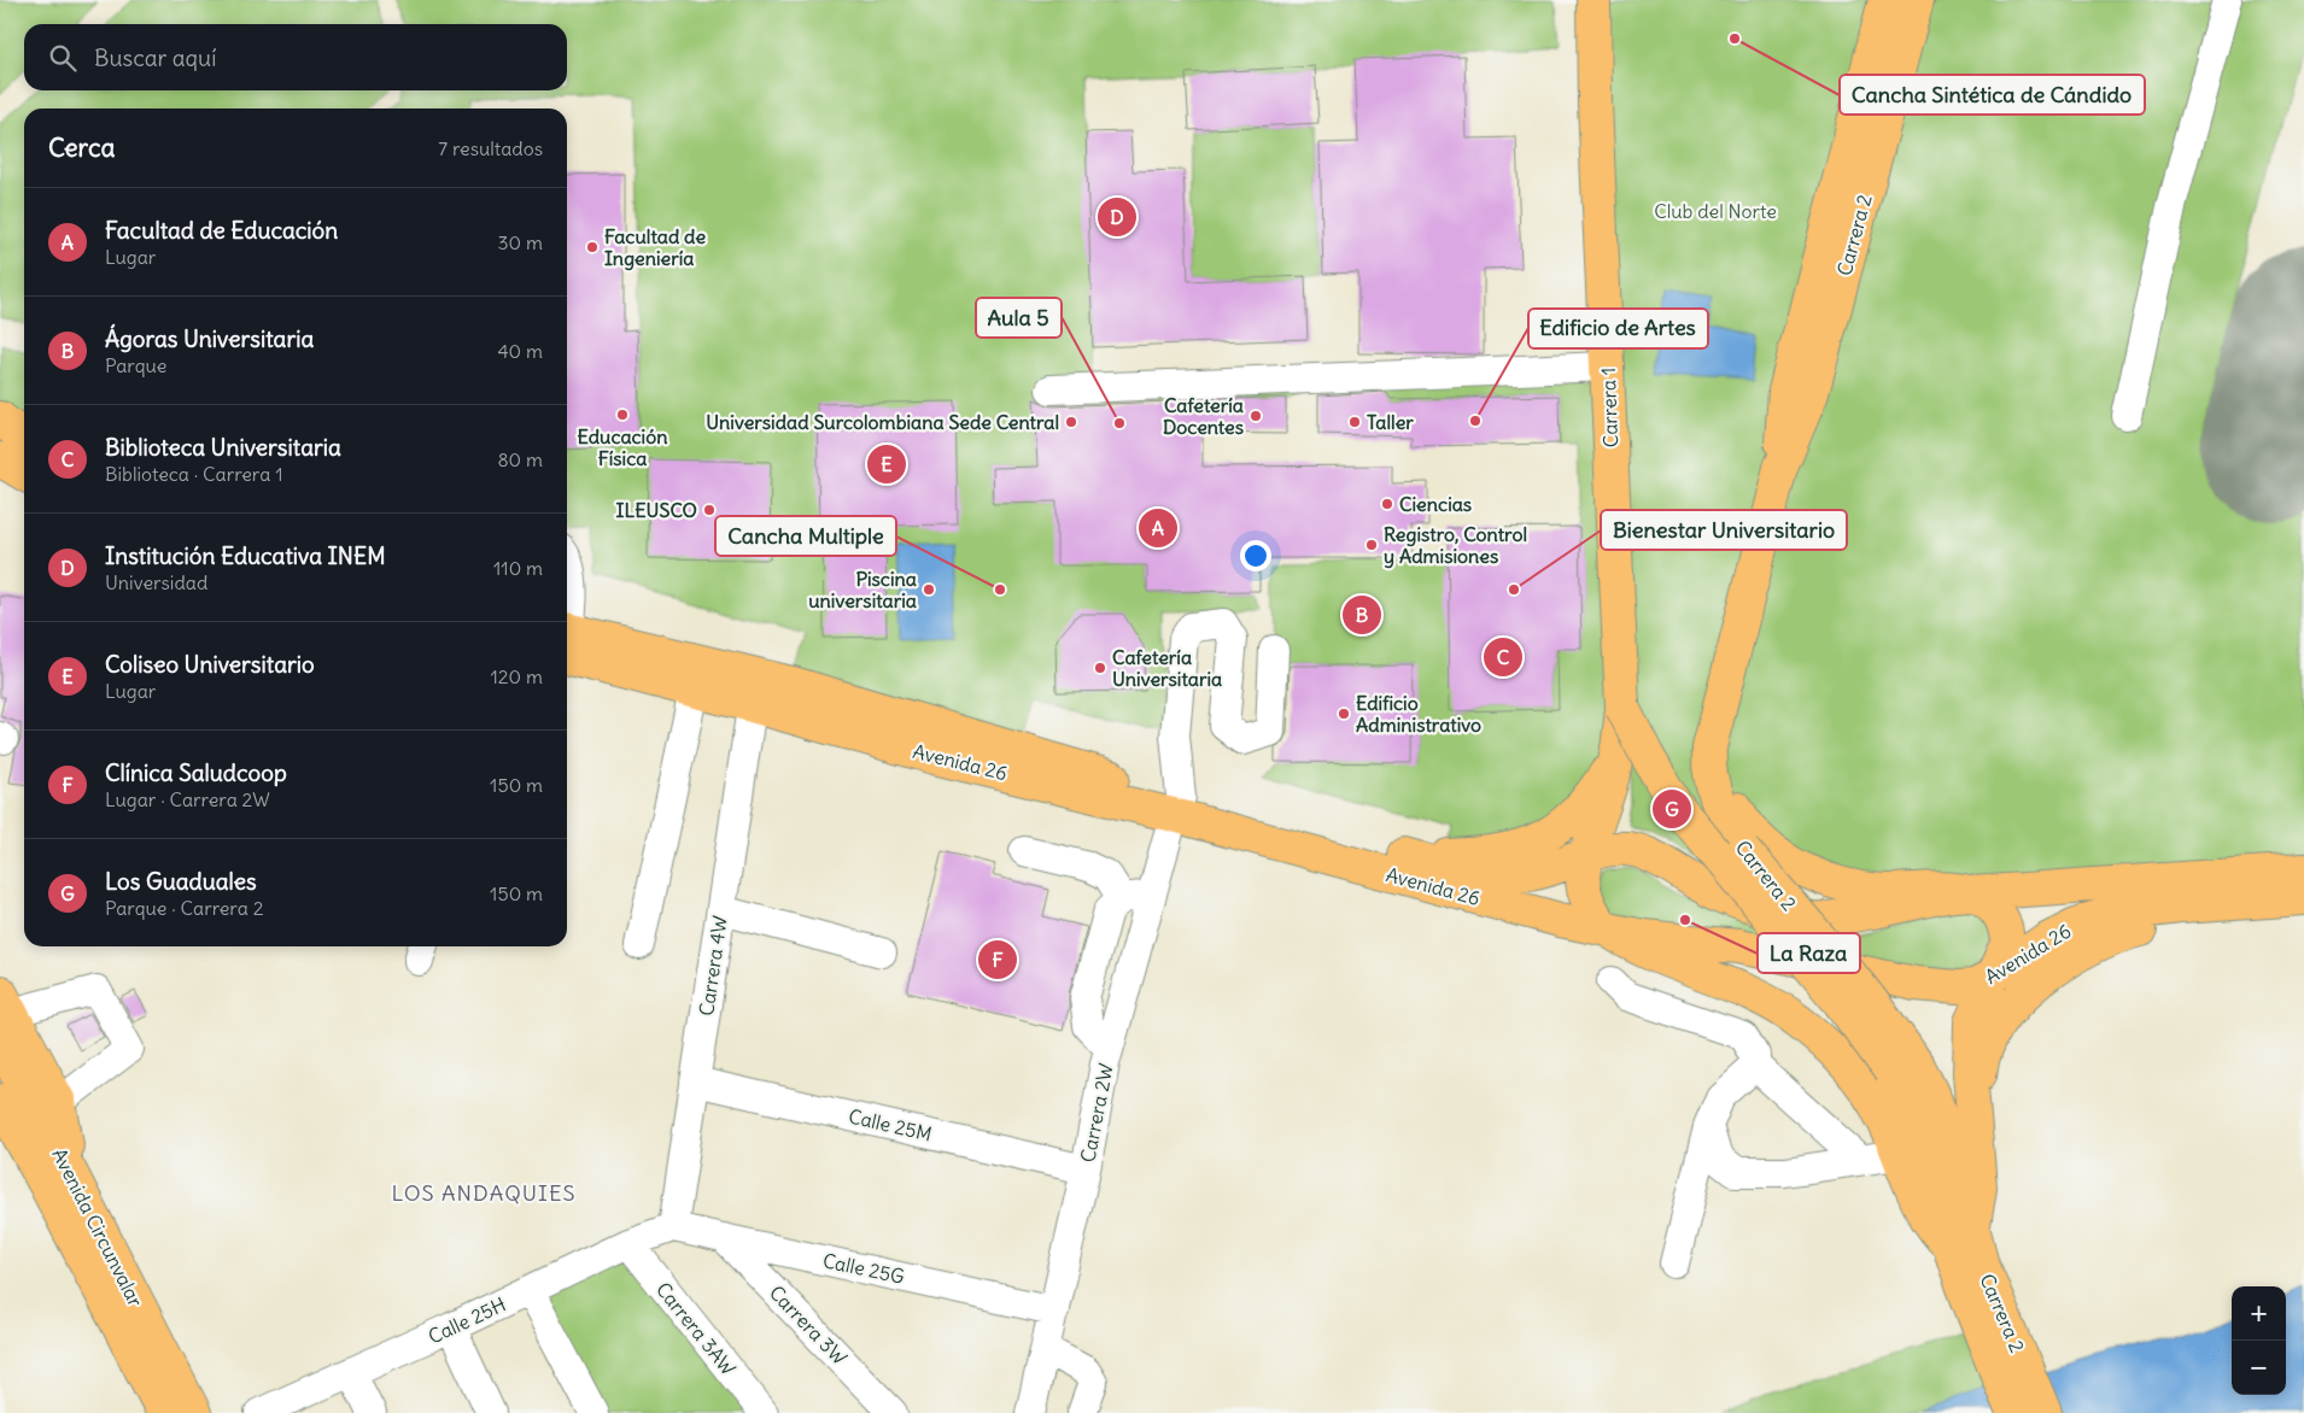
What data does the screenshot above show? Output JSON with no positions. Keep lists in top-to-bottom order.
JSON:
{
  "streets": {
    "main road": [
      "Carrera 2",
      "Carrera 1",
      "Avenida 26",
      "Avenida Circunvalar"
    ],
    "street": [
      "Carrera 4W",
      "Carrera 2W",
      "Calle 25M",
      "Calle 25G",
      "Calle 25H",
      "Carrera 3W",
      "Carrera 3AW"
    ]
  },
  "crossings": [
    ["Carrera 2", "Carrera 1"],
    ["Carrera 1", "Avenida 26"],
    ["Avenida 26", "Carrera 4W"],
    ["Avenida 26", "Carrera 2W"],
    ["Carrera 4W", "Calle 25M"],
    ["Carrera 4W", "Calle 25G"],
    ["Carrera 4W", "Calle 25H"],
    ["Carrera 2W", "Calle 25M"],
    ["Carrera 2W", "Calle 25G"],
    ["Calle 25G", "Calle 25H"],
    ["Calle 25G", "Carrera 3W"],
    ["Calle 25H", "Carrera 3AW"]
  ],
  "districts": ["LOS ANDAQUIES"],
  "parks": ["Club del Norte"],
  "places": [
    "Cancha Sintética de Cándido",
    "Facultad de Ingeniería",
    "Educación Física",
    "Cafetería Docentes",
    "Edificio de Artes",
    "Universidad Surcolombiana Sede Central",
    "Taller",
    "Aula 5",
    "Ciencias",
    "ILEUSCO",
    "Registro, Control y Admisiones",
    "Piscina universitaria",
    "Cancha Multiple",
    "Bienestar Universitario",
    "Cafetería Universitaria",
    "Edificio Administrativo",
    "La Raza"
  ],
  "page": {
    "search": "Buscar aquí",
    "heading": ["Cerca", "7 resultados"],
    "list": [
      {
        "mark": "A",
        "name": "Facultad de Educación",
        "note": "Lugar",
        "value": "30 m"
      },
      {
        "mark": "B",
        "name": "Ágoras Universitaria",
        "note": "Parque",
        "value": "40 m"
      },
      {
        "mark": "C",
        "name": "Biblioteca Universitaria",
        "note": "Biblioteca · Carrera 1",
        "value": "80 m"
      },
      {
        "mark": "D",
        "name": "Institución Educativa INEM",
        "note": "Universidad",
        "value": "110 m"
      },
      {
        "mark": "E",
        "name": "Coliseo Universitario",
        "note": "Lugar",
        "value": "120 m"
      },
      {
        "mark": "F",
        "name": "Clínica Saludcoop",
        "note": "Lugar · Carrera 2W",
        "value": "150 m"
      },
      {
        "mark": "G",
        "name": "Los Guaduales",
        "note": "Parque · Carrera 2",
        "value": "150 m"
      }
    ],
    "pins": [
      "D",
      "E",
      "A",
      "B",
      "C",
      "G",
      "F"
    ],
    "map_buttons": ["+", "−"]
  }
}
